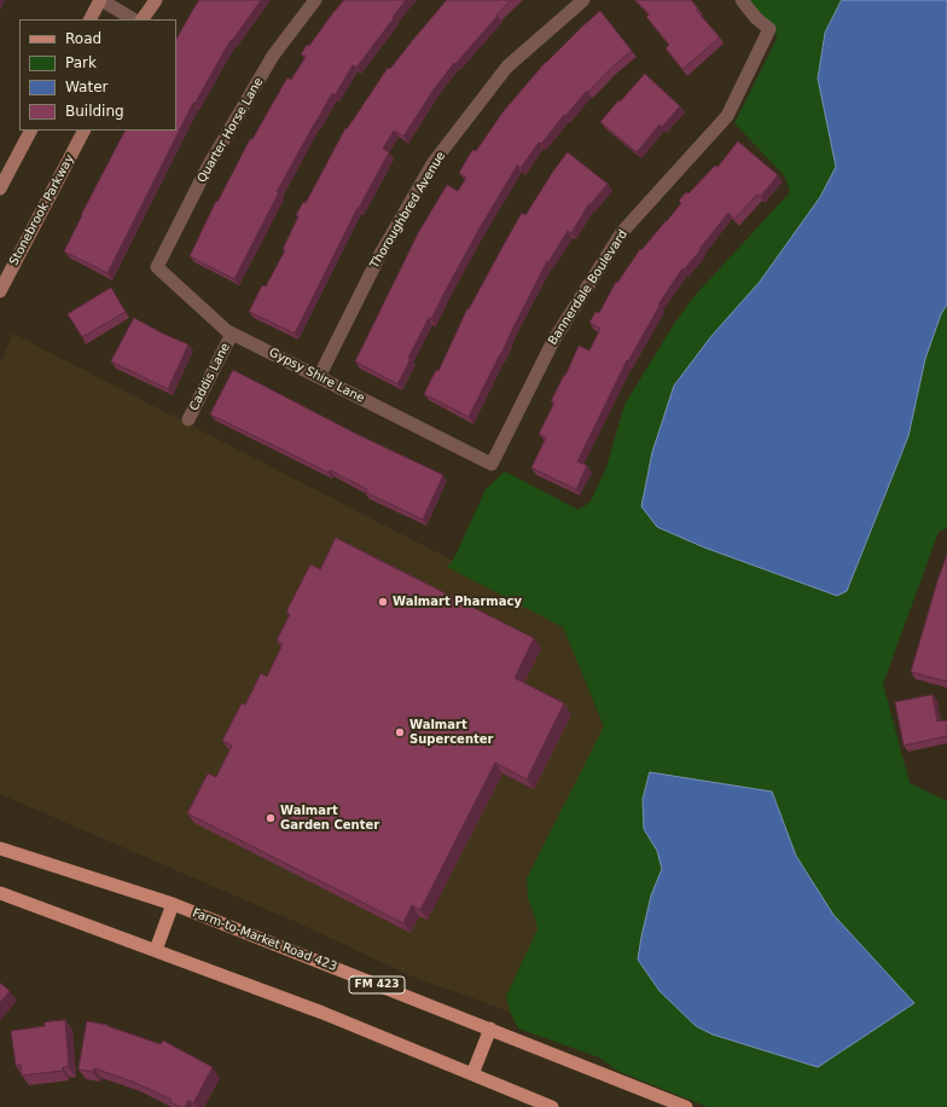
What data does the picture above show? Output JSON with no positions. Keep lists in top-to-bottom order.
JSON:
{
  "streets": {
    "main road": ["Stonebrook Parkway", "Farm-to-Market Road 423", "FM 423"],
    "street": [
      "Quarter Horse Lane",
      "Thoroughbred Avenue",
      "Bannerdale Boulevard",
      "Gypsy Shire Lane",
      "Caddis Lane"
    ]
  },
  "crossings": [
    ["Quarter Horse Lane", "Gypsy Shire Lane"],
    ["Thoroughbred Avenue", "Gypsy Shire Lane"],
    ["Bannerdale Boulevard", "Gypsy Shire Lane"],
    ["Gypsy Shire Lane", "Caddis Lane"]
  ],
  "places": ["Walmart Pharmacy", "Walmart Supercenter", "Walmart Garden Center"],
  "legend": [
    "Road",
    "Park",
    "Water",
    "Building"
  ]
}
